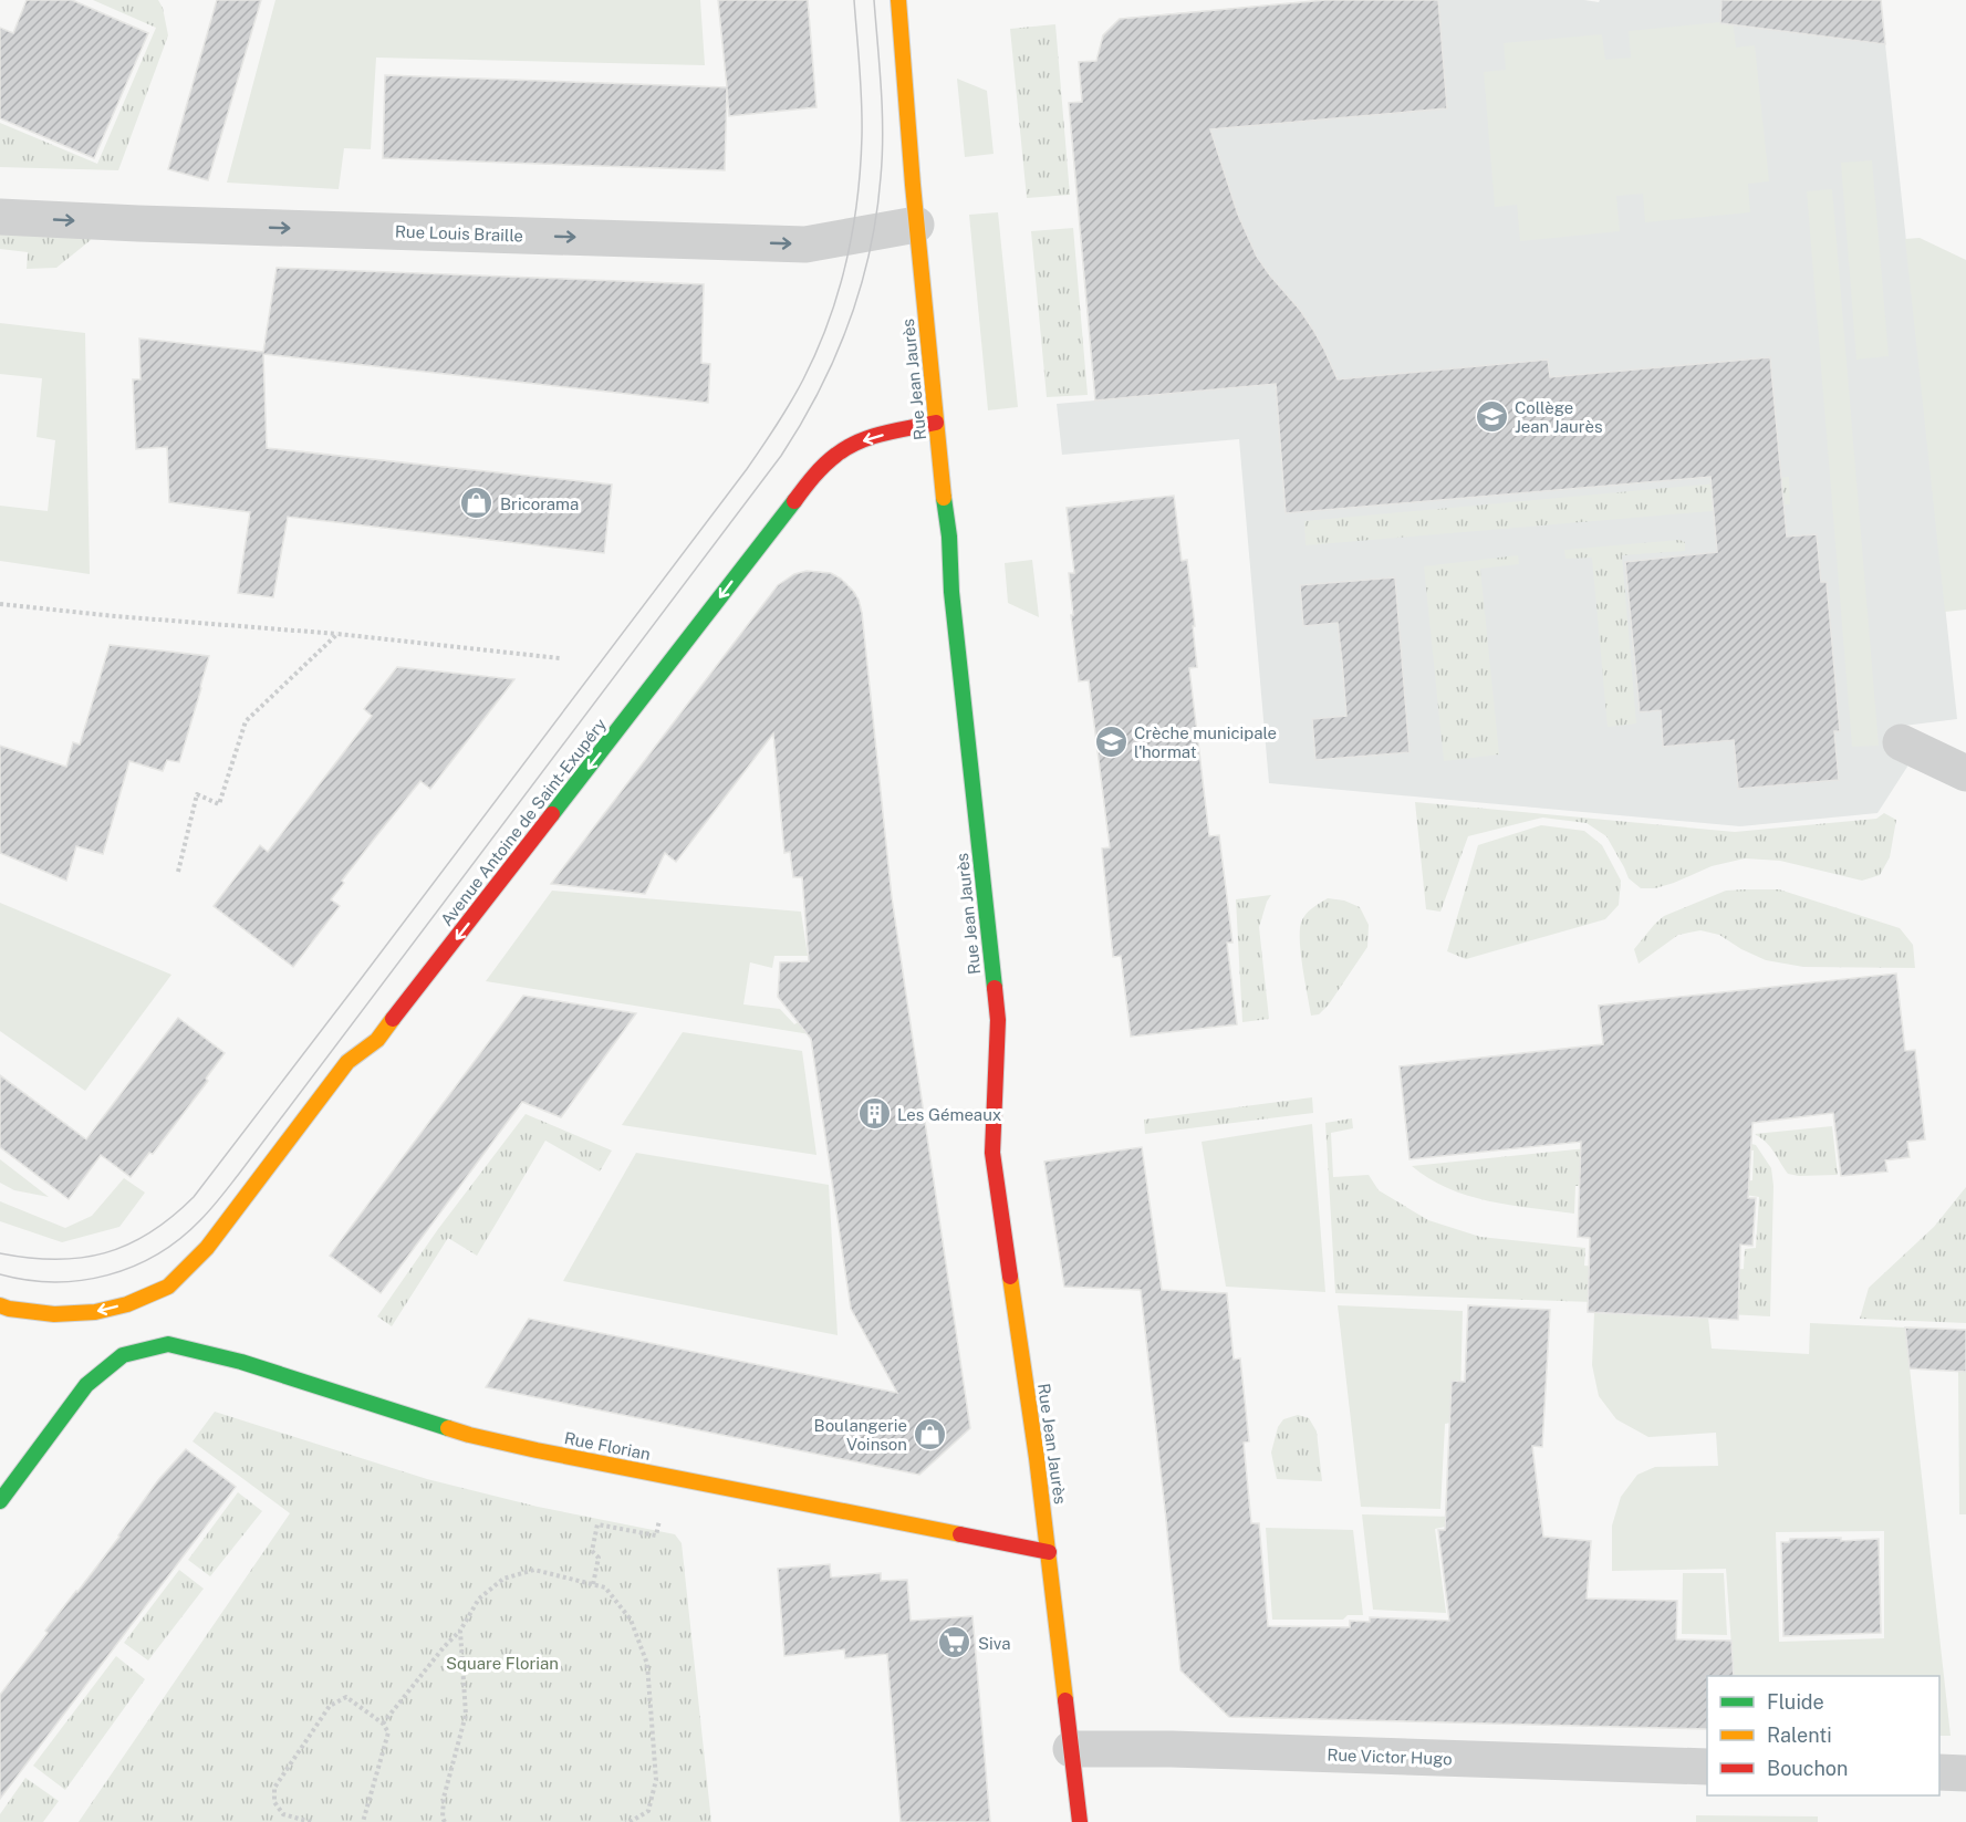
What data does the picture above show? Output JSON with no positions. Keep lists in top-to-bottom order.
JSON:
{
  "streets": {
    "street": [
      "Rue Louis Braille",
      "Rue Jean Jaurès",
      "Avenue Antoine de Saint-Exupéry",
      "Rue Florian",
      "Rue Victor Hugo"
    ]
  },
  "crossings": [
    ["Rue Louis Braille", "Rue Jean Jaurès"],
    ["Rue Jean Jaurès", "Avenue Antoine de Saint-Exupéry"],
    ["Rue Jean Jaurès", "Rue Florian"],
    ["Rue Jean Jaurès", "Rue Victor Hugo"]
  ],
  "one_way": ["Rue Louis Braille", "Avenue Antoine de Saint-Exupéry"],
  "parks": ["Square Florian"],
  "places": {
    "school or university": ["Collège Jean Jaurès", "Crèche municipale l'hormat"],
    "shop": ["Bricorama", "Boulangerie Voinson"],
    "building": ["Les Gémeaux"],
    "supermarket": ["Siva"]
  },
  "legend": ["Fluide", "Ralenti", "Bouchon"]
}
